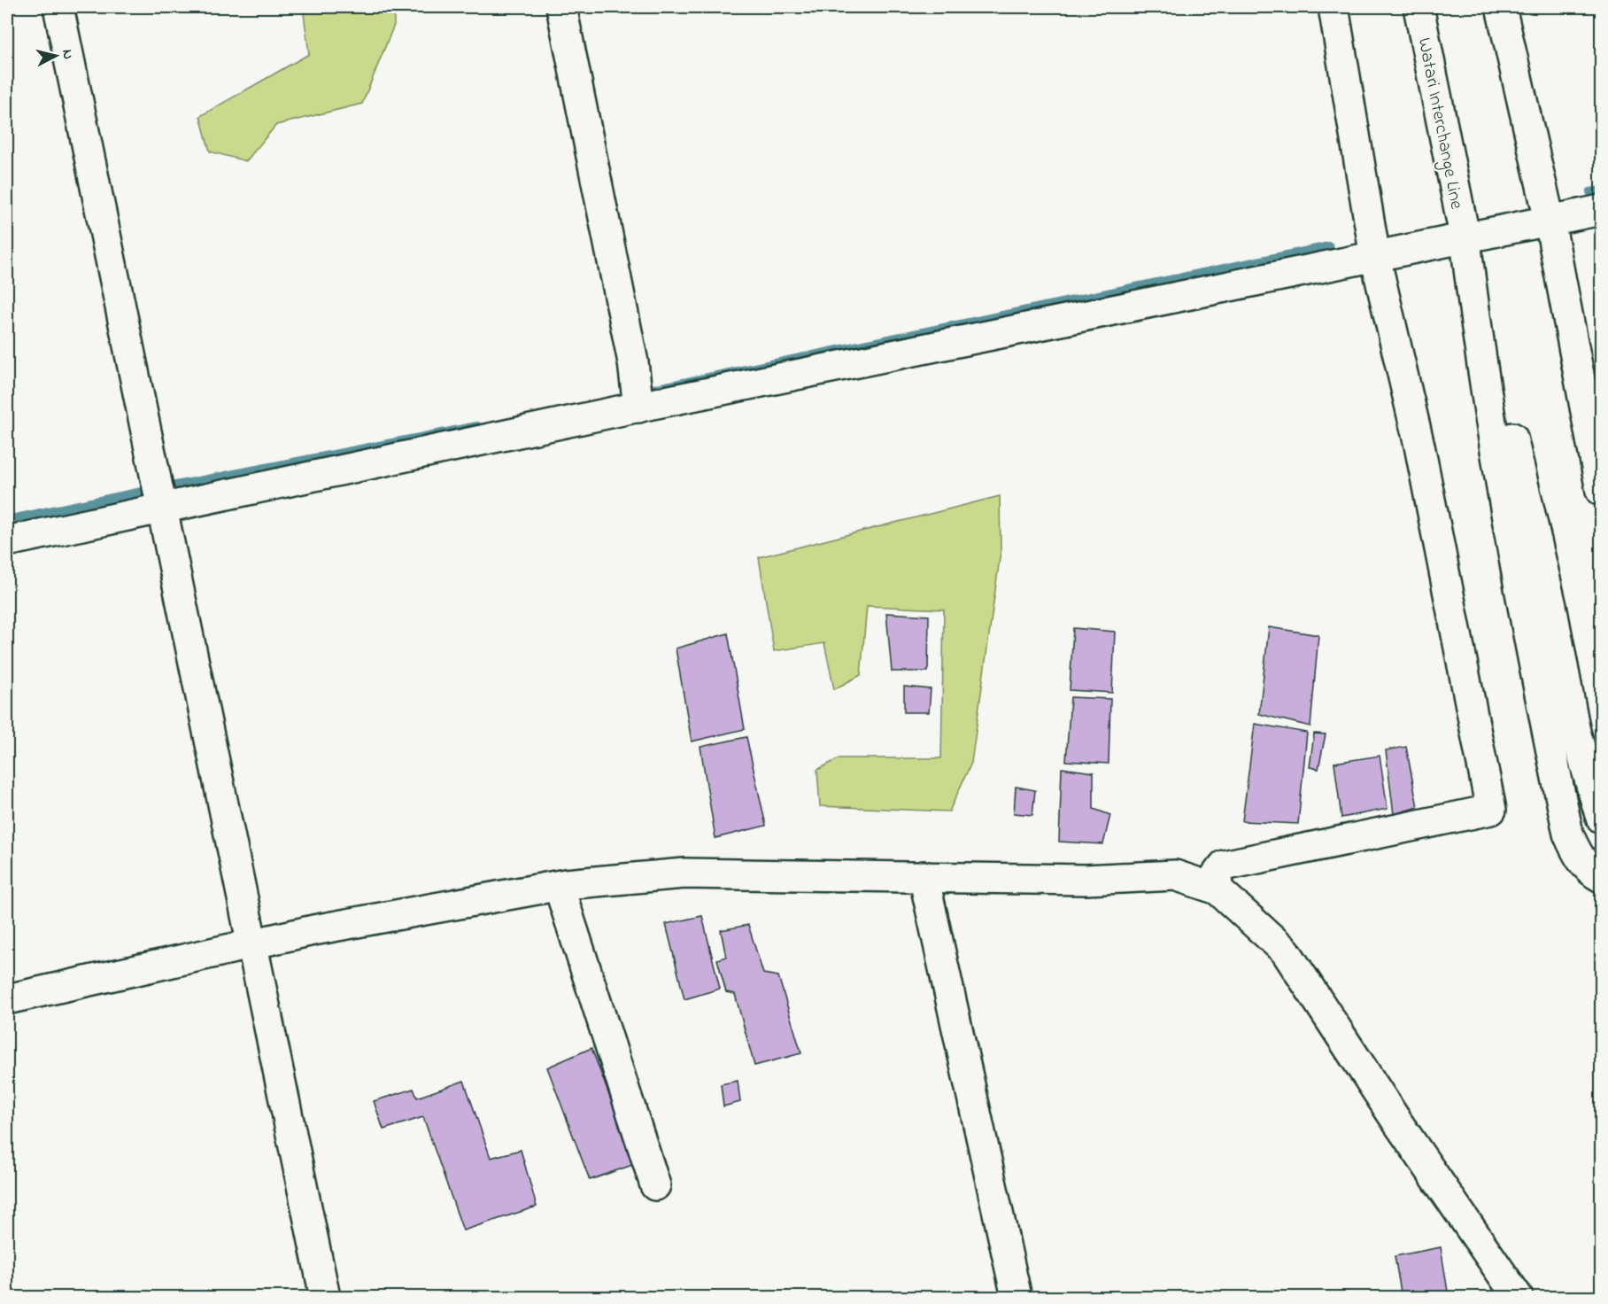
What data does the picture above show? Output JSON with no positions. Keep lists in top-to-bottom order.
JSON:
{
  "streets": {
    "main road": ["Watari Interchange Line"]
  },
  "north": "right"
}
